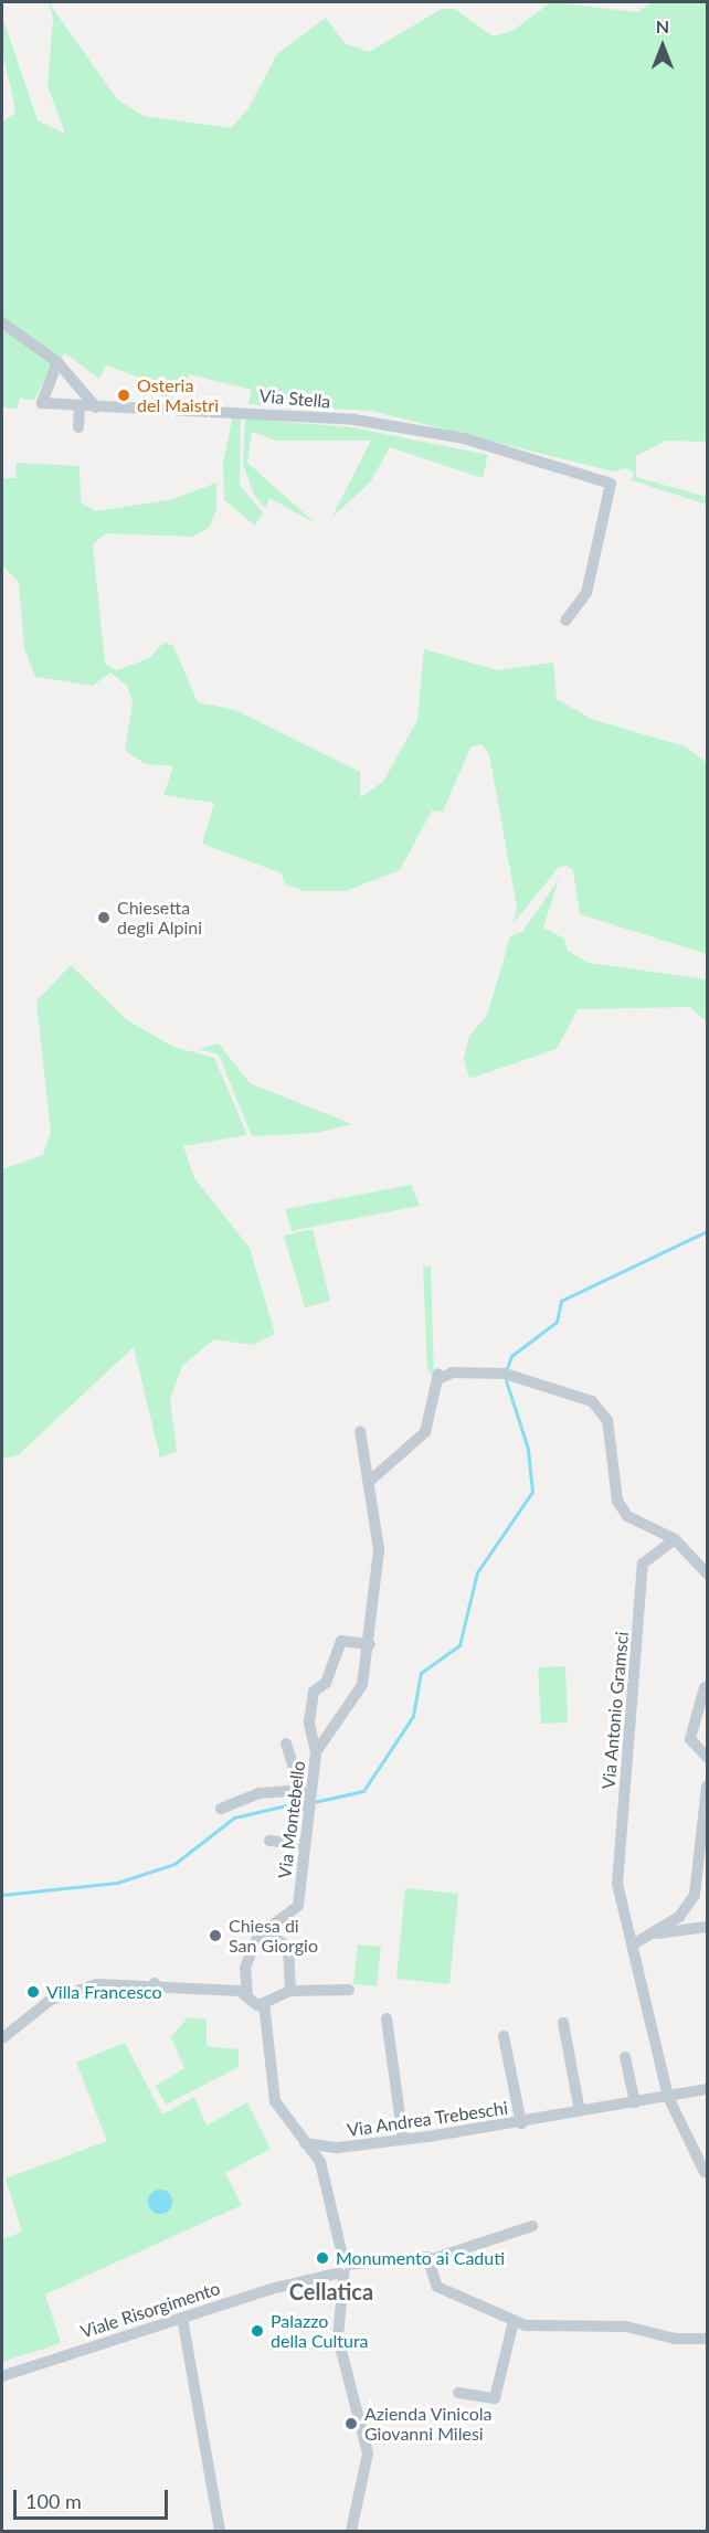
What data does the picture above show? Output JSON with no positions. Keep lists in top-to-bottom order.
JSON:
{
  "streets": {
    "street": [
      "Via Stella",
      "Via Antonio Gramsci",
      "Via Montebello",
      "Via Andrea Trebeschi",
      "Viale Risorgimento"
    ]
  },
  "crossings": [
    ["Via Antonio Gramsci", "Via Andrea Trebeschi"],
    ["Via Montebello", "Via Andrea Trebeschi"]
  ],
  "districts": ["Cellatica"],
  "places": [
    "Osteria del Maistrì",
    "Chiesetta degli Alpini",
    "Chiesa di San Giorgio",
    "Villa Francesco",
    "Monumento ai Caduti",
    "Palazzo della Cultura",
    "Azienda Vinicola Giovanni Milesi"
  ],
  "scale_bar": "100 m",
  "north": "top"
}
